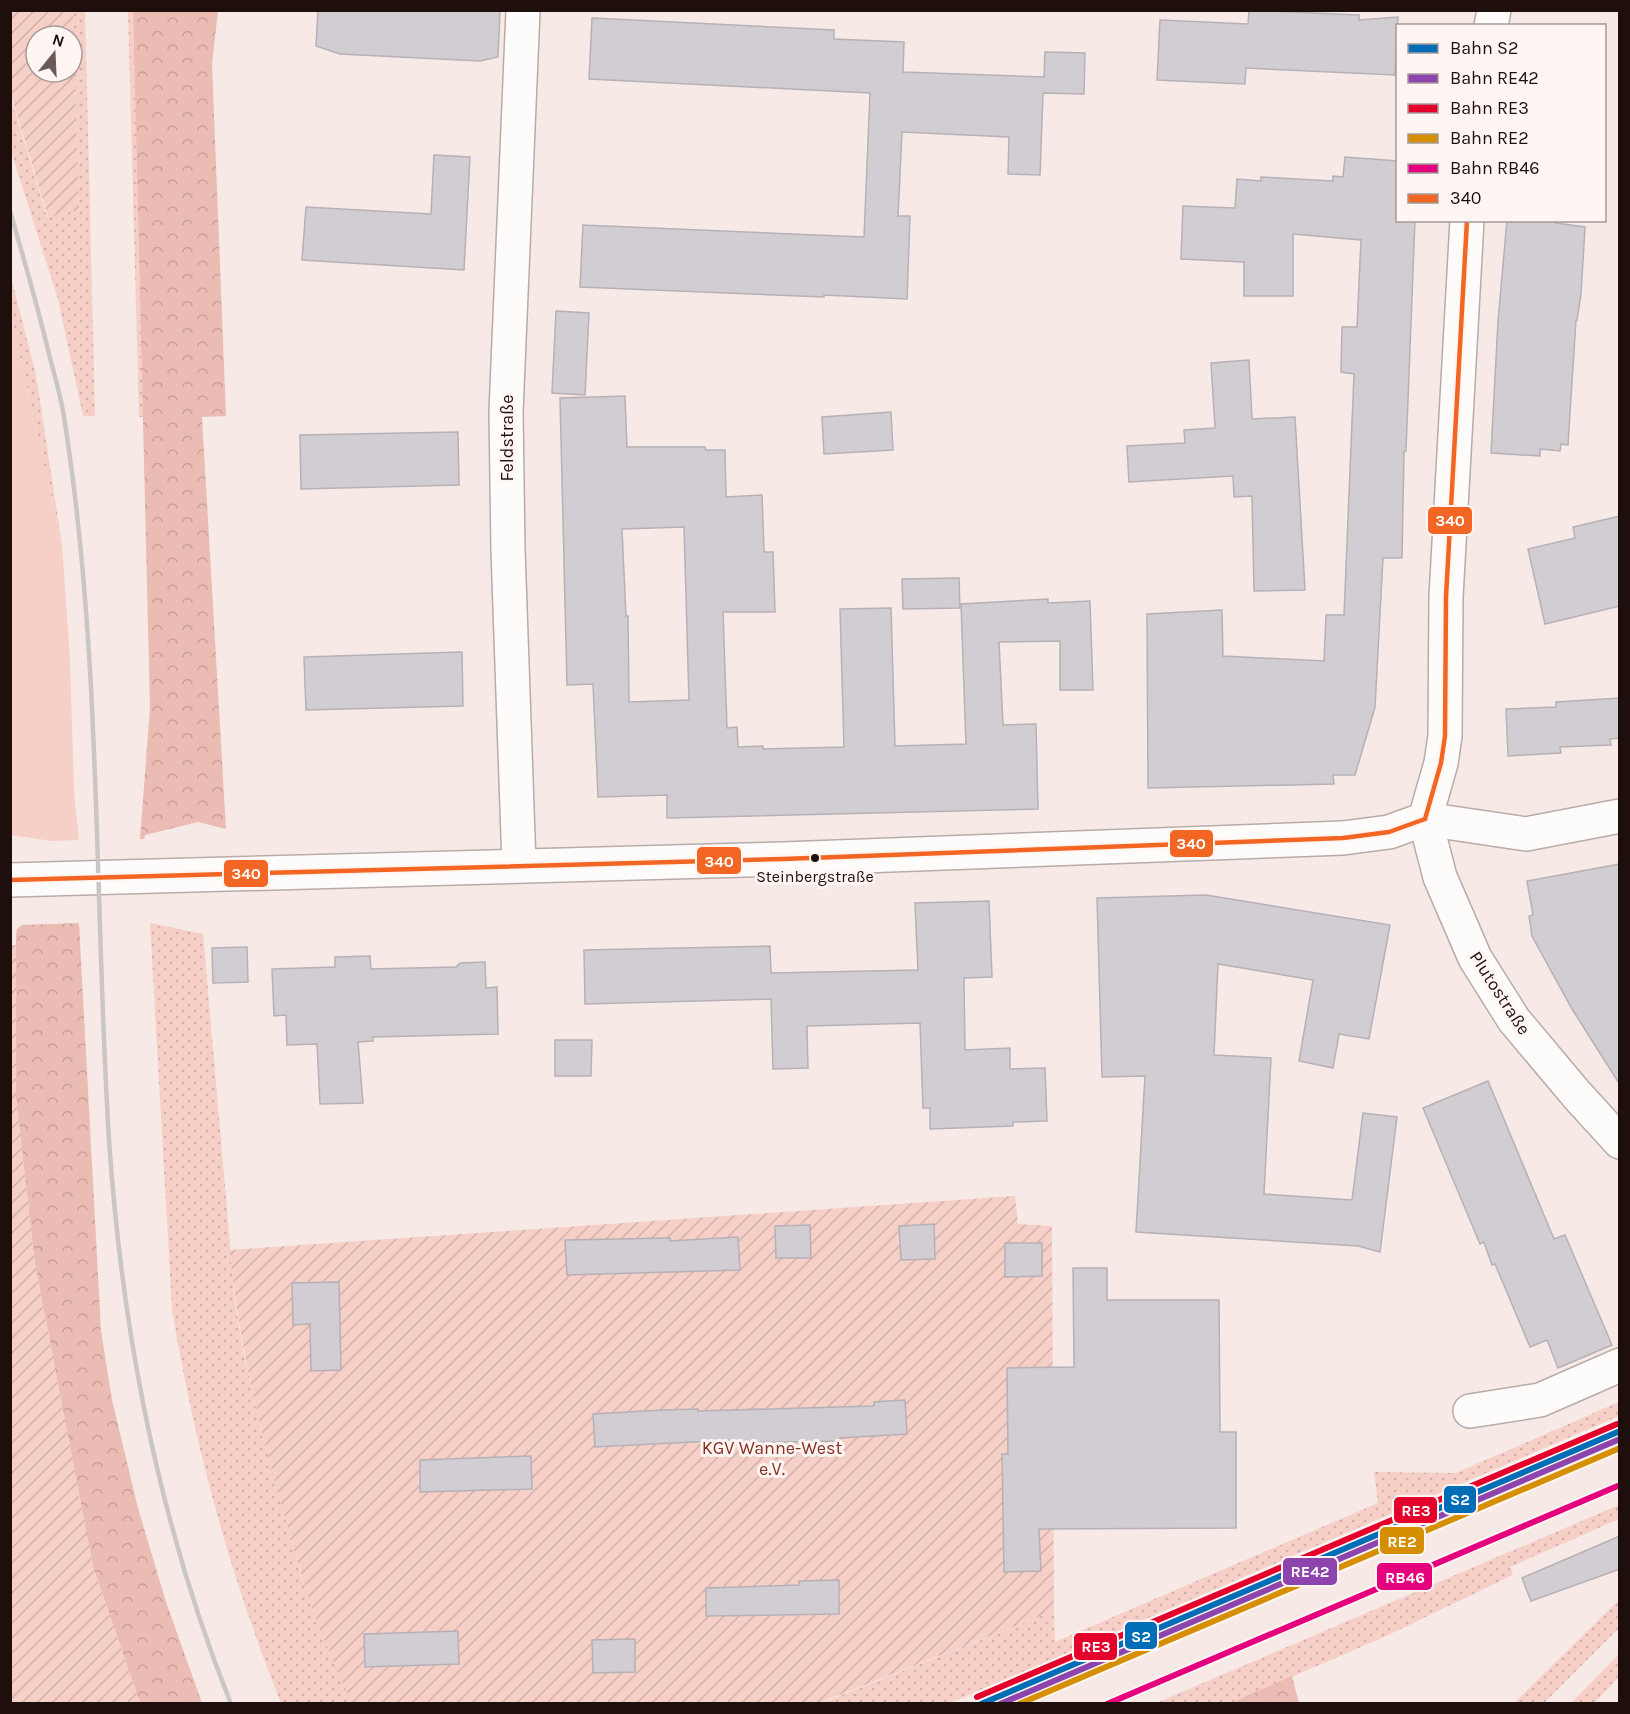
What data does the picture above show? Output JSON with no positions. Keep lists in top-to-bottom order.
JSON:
{
  "streets": {
    "street": ["Feldstraße", "Plutostraße"]
  },
  "parks": ["KGV Wanne-West e.V."],
  "places": ["Steinbergstraße"],
  "lines": [
    "transit line 340",
    "rail line RE3",
    "rail line S2",
    "rail line RE42",
    "rail line RE2",
    "rail line RB46"
  ],
  "legend": [
    "Bahn S2",
    "Bahn RE42",
    "Bahn RE3",
    "Bahn RE2",
    "Bahn RB46",
    "340"
  ],
  "north": "top"
}
